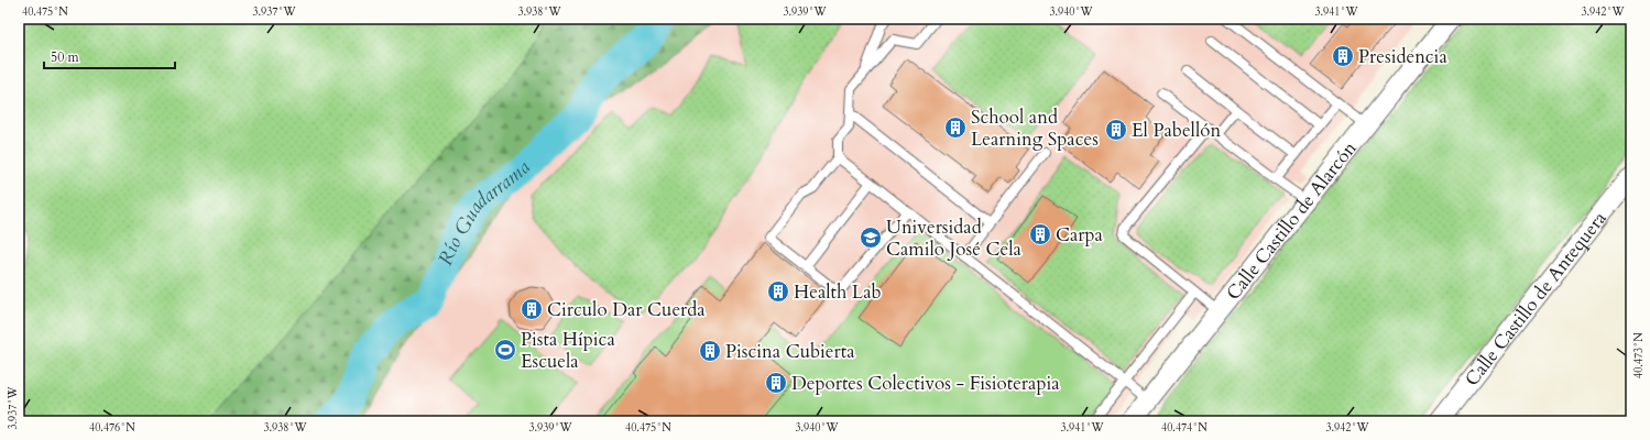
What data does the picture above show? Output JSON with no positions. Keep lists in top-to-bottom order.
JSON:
{
  "streets": {
    "street": ["Calle Castillo de Alarcón", "Calle Castillo de Antequera"]
  },
  "water": ["Río Guadarrama"],
  "places": {
    "building": [
      "Presidencia",
      "School and Learning Spaces",
      "El Pabellón",
      "Carpa",
      "Health Lab",
      "Circulo Dar Cuerda",
      "Piscina Cubierta",
      "Deportes Colectivos - Fisioterapia"
    ],
    "school or university": ["Universidad Camilo José Cela"],
    "sports": ["Pista Hípica Escuela"]
  },
  "scale_bar": "50 m",
  "coordinates": [
    "40.475°N",
    "3.937°W",
    "3.938°W",
    "3.939°W",
    "3.940°W",
    "3.941°W",
    "3.942°W",
    "40.473°N",
    "40.476°N",
    "40.474°N"
  ]
}
